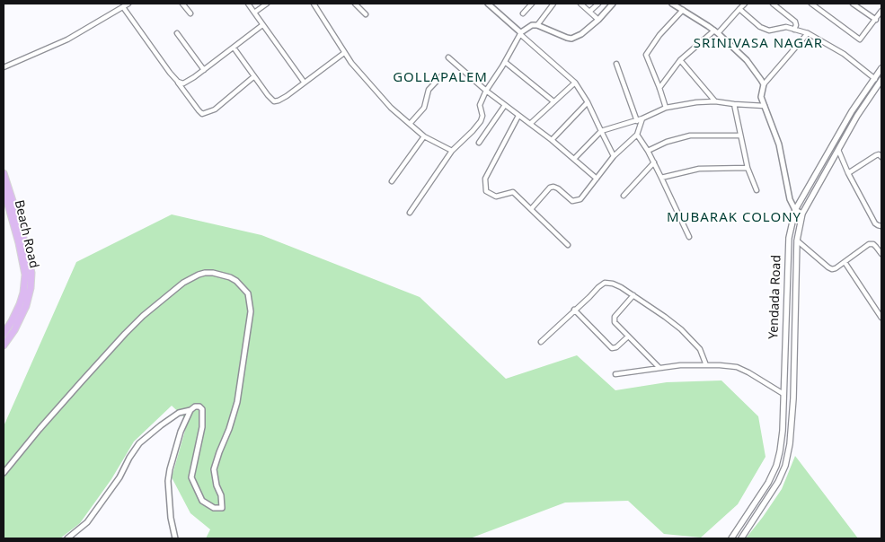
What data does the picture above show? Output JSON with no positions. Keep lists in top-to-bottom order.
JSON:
{
  "streets": {
    "main road": ["Beach Road", "Yendada Road"]
  },
  "districts": ["SRINIVASA NAGAR", "GOLLAPALEM", "MUBARAK COLONY"]
}
